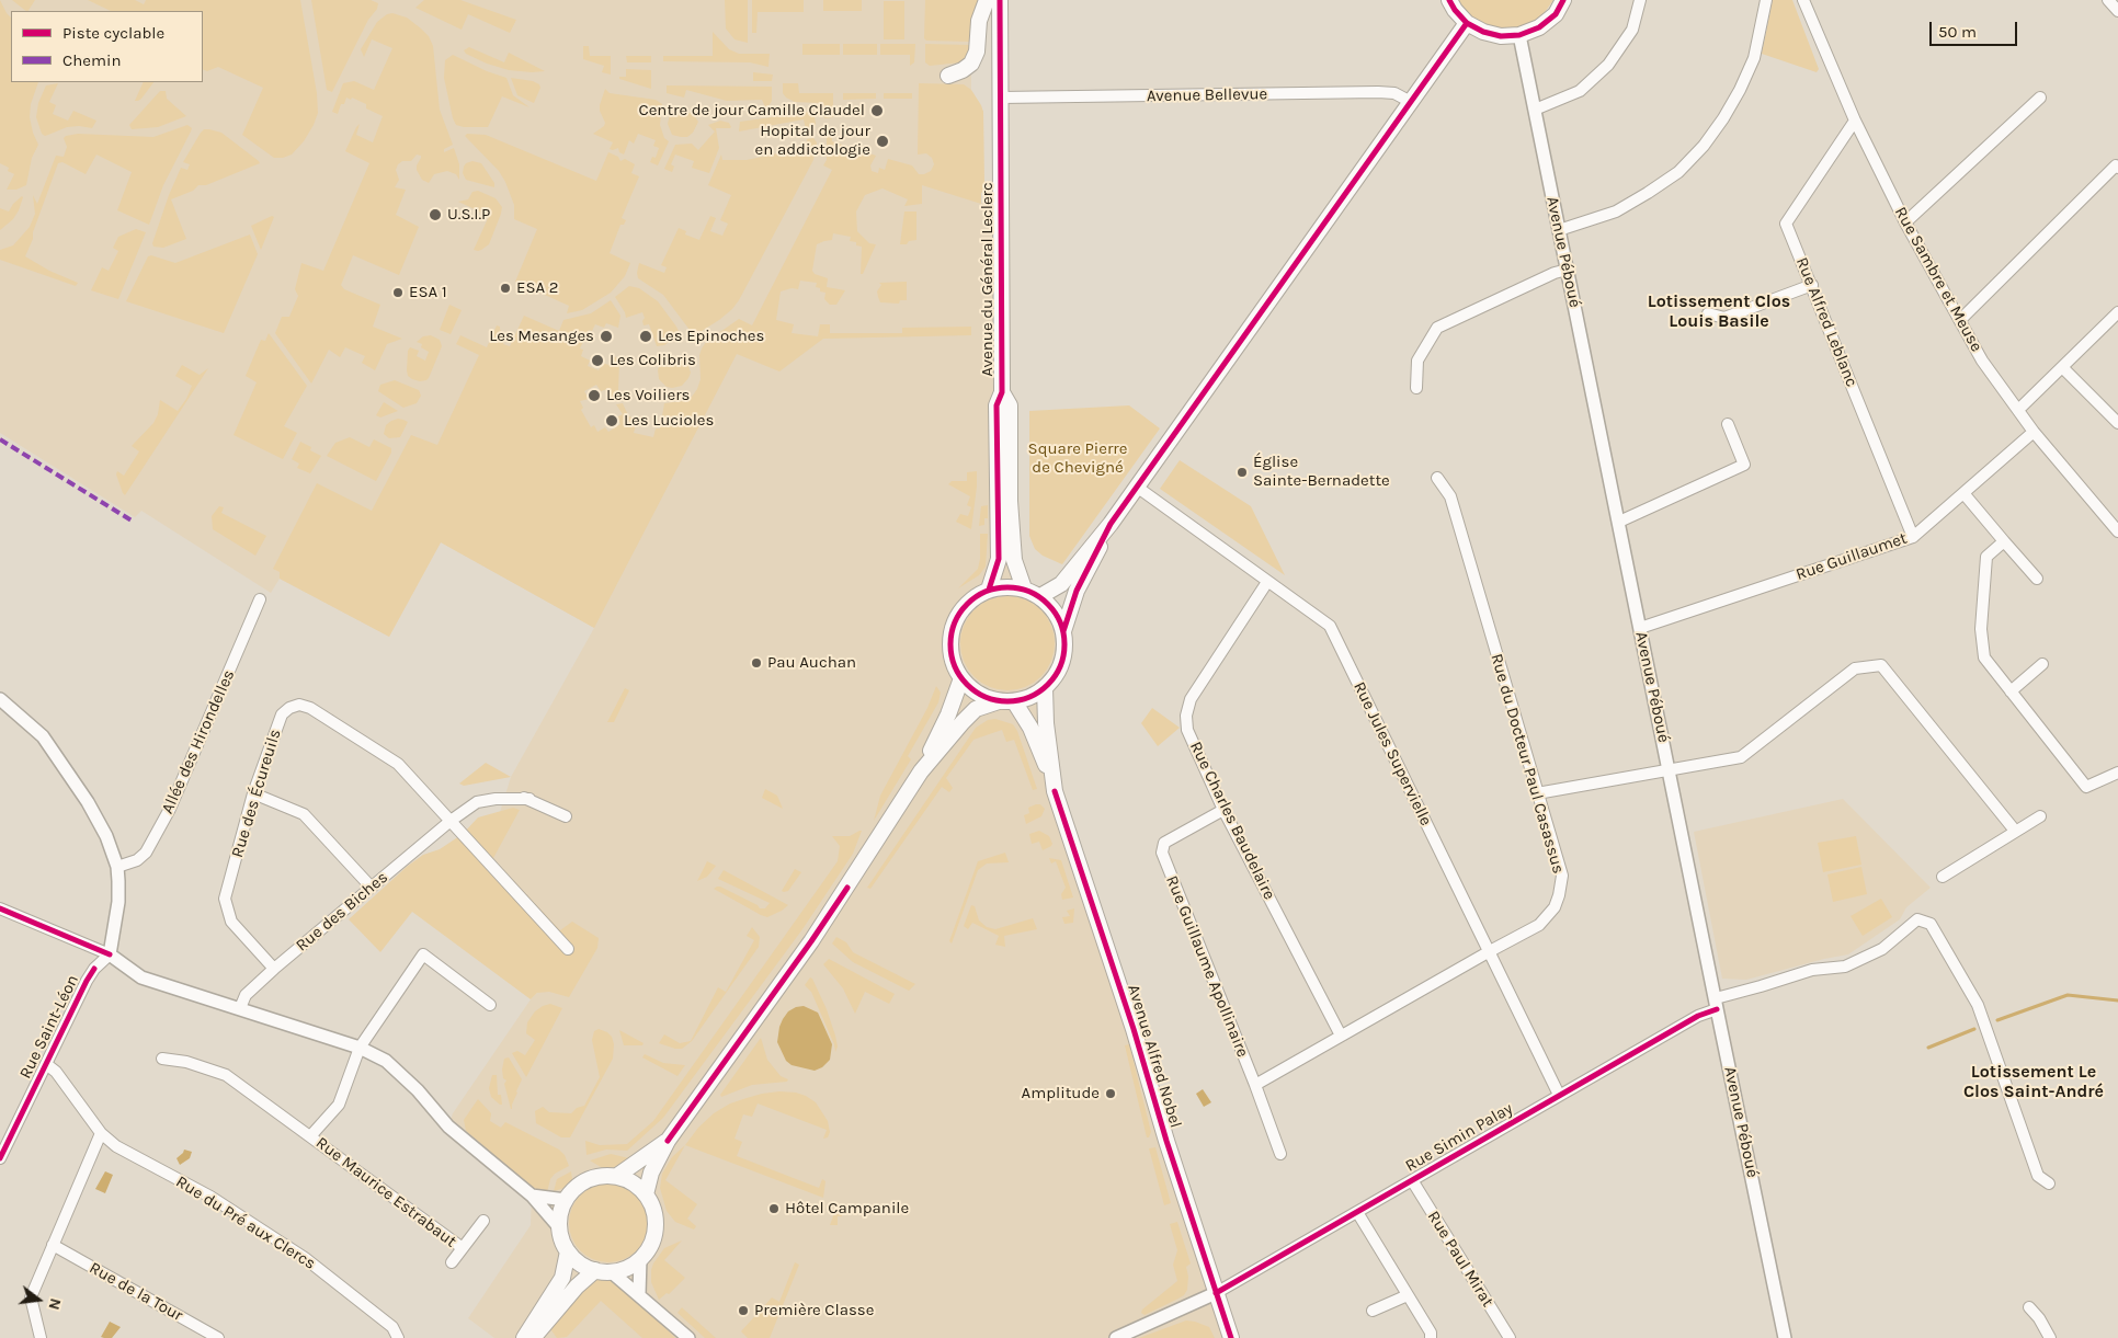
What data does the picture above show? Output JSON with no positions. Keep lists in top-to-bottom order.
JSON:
{
  "streets": {
    "main road": ["Avenue du Général Leclerc", "Avenue Alfred Nobel"],
    "street": [
      "Avenue Bellevue",
      "Avenue Péboué",
      "Rue Sambre et Meuse",
      "Rue Alfred Leblanc",
      "Rue Guillaumet",
      "Allée des Hirondelles",
      "Rue Jules Supervielle",
      "Rue du Docteur Paul Casassus",
      "Rue des Écureuils",
      "Rue Charles Baudelaire",
      "Rue des Biches",
      "Rue Guillaume Apollinaire",
      "Rue Saint-Léon",
      "Rue Simin Palay",
      "Rue Maurice Estrabaut",
      "Rue du Pré aux Clercs",
      "Rue Paul Mirat",
      "Rue de la Tour"
    ]
  },
  "crossings": [
    ["Avenue Bellevue", "Avenue du Général Leclerc"],
    ["Avenue Péboué", "Rue Guillaumet"],
    ["Avenue Péboué", "Rue Simin Palay"],
    ["Avenue du Général Leclerc", "Avenue Alfred Nobel"],
    ["Rue Sambre et Meuse", "Rue Alfred Leblanc"],
    ["Rue Sambre et Meuse", "Rue Guillaumet"],
    ["Rue Alfred Leblanc", "Rue Guillaumet"],
    ["Rue Jules Supervielle", "Rue du Docteur Paul Casassus"],
    ["Rue Jules Supervielle", "Rue Charles Baudelaire"],
    ["Rue Jules Supervielle", "Rue Simin Palay"],
    ["Rue du Docteur Paul Casassus", "Rue Charles Baudelaire"],
    ["Rue du Docteur Paul Casassus", "Rue Guillaume Apollinaire"],
    ["Rue des Écureuils", "Rue des Biches"],
    ["Rue Charles Baudelaire", "Rue Guillaume Apollinaire"],
    ["Rue Saint-Léon", "Rue du Pré aux Clercs"],
    ["Avenue Alfred Nobel", "Rue Simin Palay"],
    ["Rue Simin Palay", "Rue Paul Mirat"]
  ],
  "districts": ["Lotissement Clos Louis Basile", "Lotissement Le Clos Saint-André"],
  "parks": ["Square Pierre de Chevigné"],
  "places": [
    "Centre de jour Camille Claudel",
    "Hopital de jour en addictologie",
    "U.S.I.P",
    "ESA 2",
    "ESA 1",
    "Les Mesanges",
    "Les Epinoches",
    "Les Colibris",
    "Les Voiliers",
    "Les Lucioles",
    "Église Sainte-Bernadette",
    "Pau Auchan",
    "Amplitude",
    "Hôtel Campanile",
    "Première Classe"
  ],
  "legend": ["Piste cyclable", "Chemin"],
  "scale_bar": "50 m",
  "north": "right"
}
